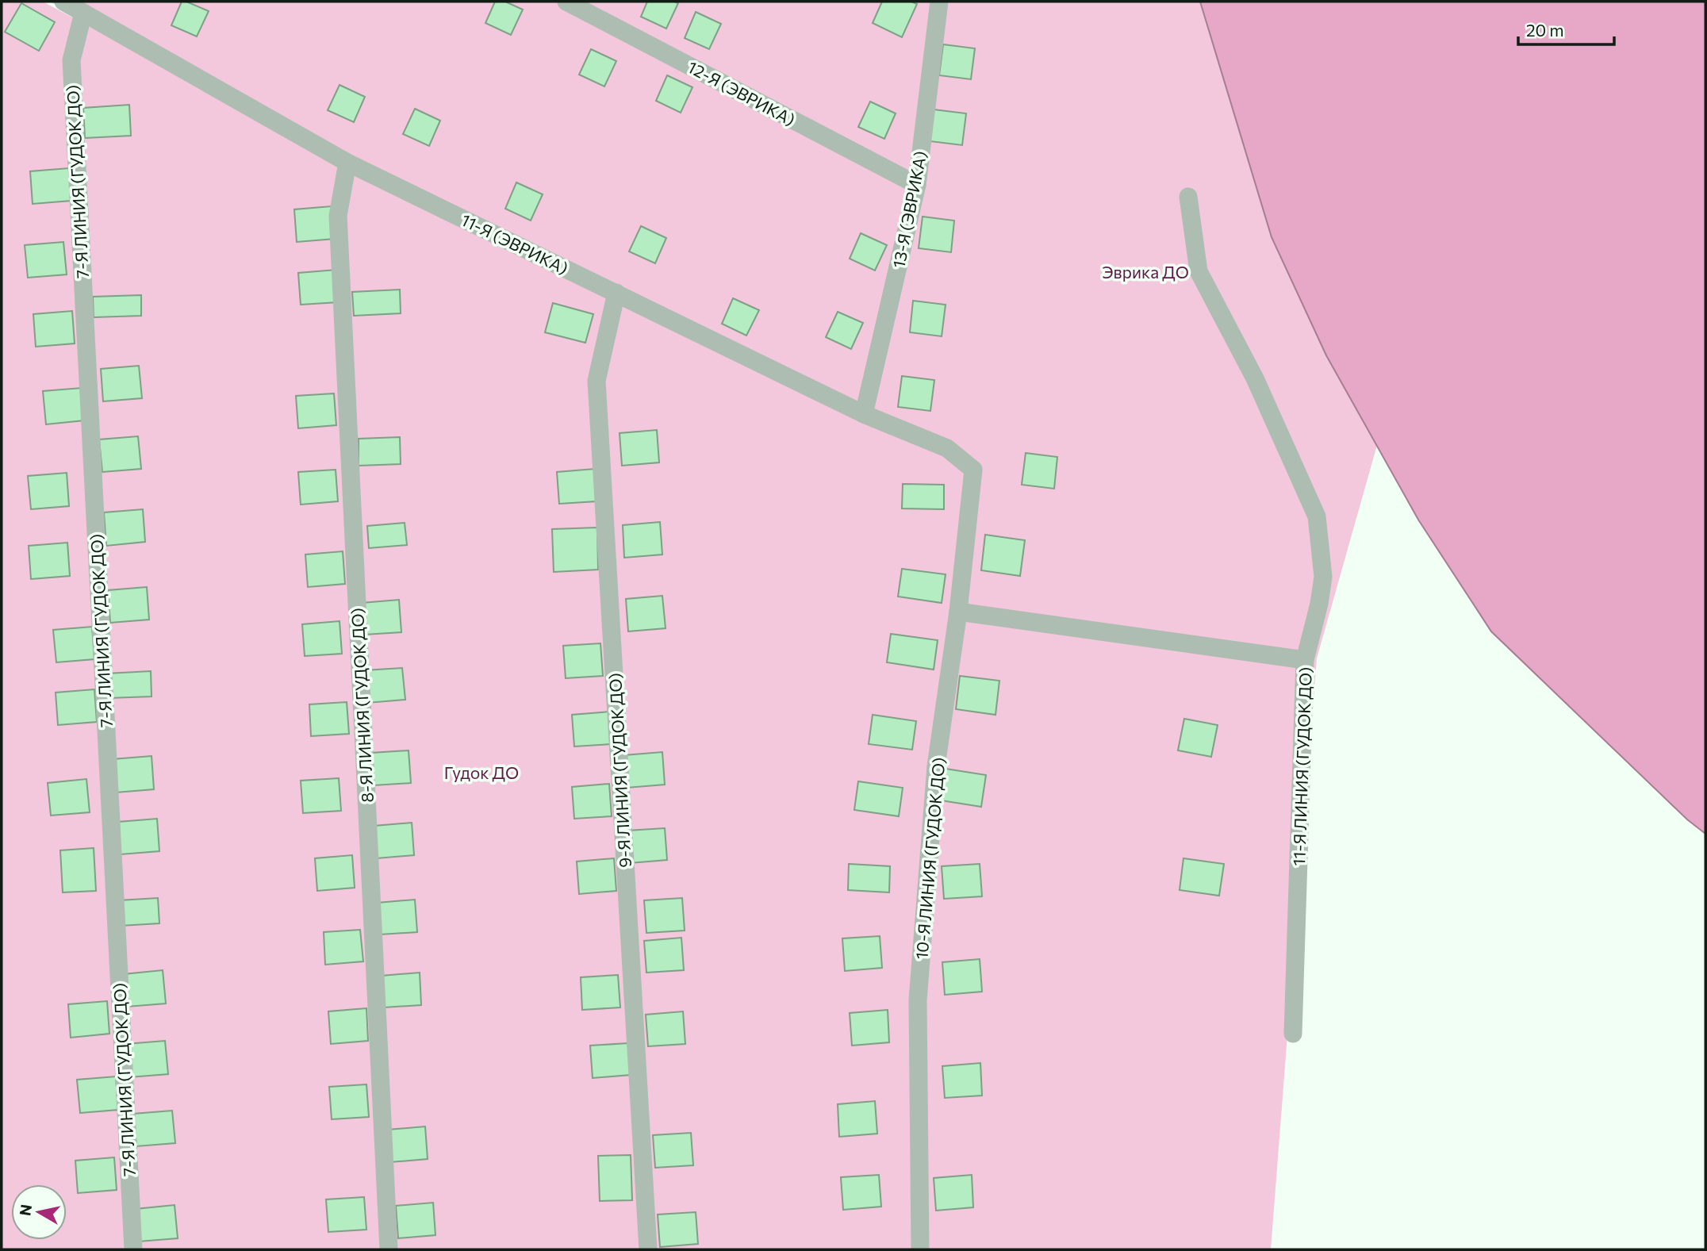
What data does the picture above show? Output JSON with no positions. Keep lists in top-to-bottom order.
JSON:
{
  "streets": {
    "lane": [
      "12-Я (ЭВРИКА)",
      "7-Я ЛИНИЯ (ГУДОК ДО)",
      "13-Я (ЭВРИКА)",
      "11-Я (ЭВРИКА)",
      "8-Я ЛИНИЯ (ГУДОК ДО)",
      "11-Я ЛИНИЯ (ГУДОК ДО)",
      "9-Я ЛИНИЯ (ГУДОК ДО)",
      "10-Я ЛИНИЯ (ГУДОК ДО)"
    ]
  },
  "crossings": [
    ["12-Я (ЭВРИКА)", "13-Я (ЭВРИКА)"],
    ["7-Я ЛИНИЯ (ГУДОК ДО)", "11-Я (ЭВРИКА)"],
    ["13-Я (ЭВРИКА)", "11-Я (ЭВРИКА)"],
    ["11-Я (ЭВРИКА)", "8-Я ЛИНИЯ (ГУДОК ДО)"],
    ["11-Я (ЭВРИКА)", "9-Я ЛИНИЯ (ГУДОК ДО)"],
    ["11-Я (ЭВРИКА)", "10-Я ЛИНИЯ (ГУДОК ДО)"]
  ],
  "parks": ["Эврика ДО", "Гудок ДО"],
  "scale_bar": "20 m",
  "north": "left"
}
